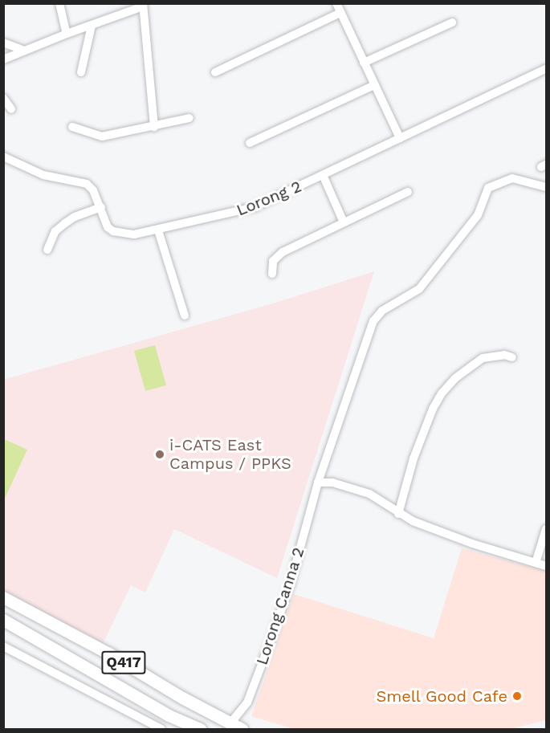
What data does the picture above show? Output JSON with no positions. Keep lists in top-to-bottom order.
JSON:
{
  "streets": {
    "highway": ["Q417"],
    "street": ["Lorong 2", "Lorong Canna 2"]
  },
  "crossings": [
    ["Lorong Canna 2", "Q417"]
  ],
  "places": ["i-CATS East Campus / PPKS", "Smell Good Cafe"]
}
